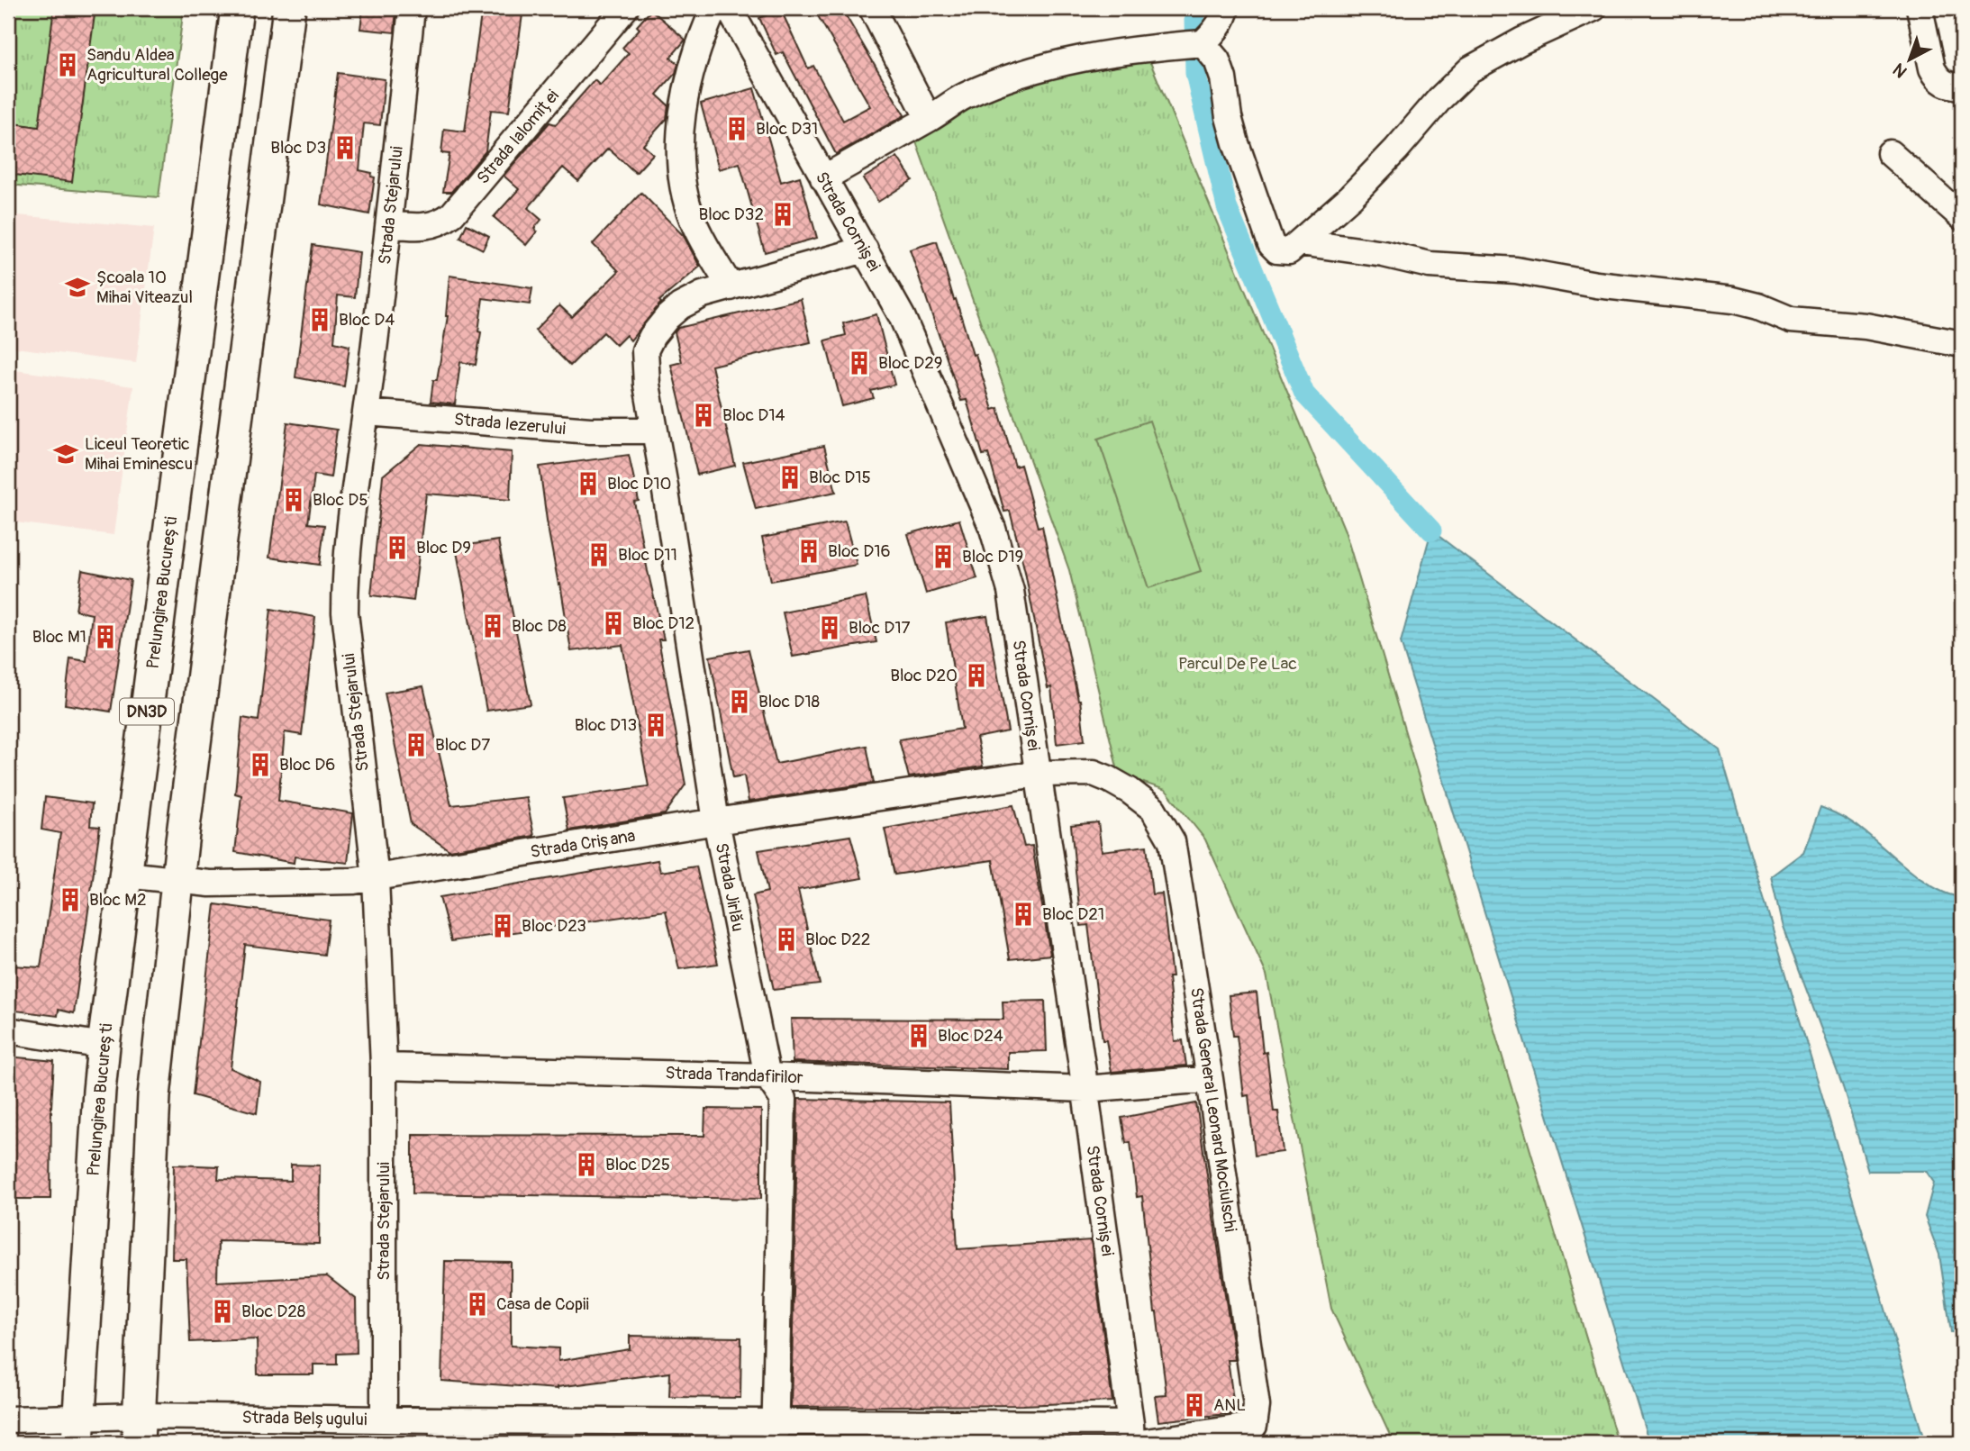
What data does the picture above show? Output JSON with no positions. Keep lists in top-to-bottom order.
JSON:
{
  "streets": {
    "main road": ["Prelungirea București", "DN3D"],
    "street": [
      "Strada Ialomiței",
      "Strada Stejarului",
      "Strada Cornișei",
      "Strada Iezerului",
      "Strada Crișana",
      "Strada Jirlău",
      "Strada Trandafirilor",
      "Strada General Leonard Mociulschi",
      "Strada Belșugului"
    ]
  },
  "crossings": [
    ["Strada Ialomiței", "Strada Stejarului"],
    ["Strada Stejarului", "Strada Iezerului"],
    ["Strada Stejarului", "Strada Crișana"],
    ["Strada Stejarului", "Strada Trandafirilor"],
    ["Strada Stejarului", "Strada Belșugului"],
    ["Strada Cornișei", "Strada Crișana"],
    ["Strada Cornișei", "Strada Trandafirilor"],
    ["Strada Cornișei", "Strada General Leonard Mociulschi"],
    ["Strada Cornișei", "Strada Belșugului"],
    ["Strada Iezerului", "Strada Jirlău"],
    ["Prelungirea București", "Strada Crișana"],
    ["Prelungirea București", "Strada Belșugului"],
    ["DN3D", "Strada Crișana"],
    ["DN3D", "Strada Belșugului"],
    ["Strada Crișana", "Strada Jirlău"],
    ["Strada Crișana", "Strada General Leonard Mociulschi"],
    ["Strada Jirlău", "Strada Trandafirilor"],
    ["Strada Jirlău", "Strada Belșugului"],
    ["Strada Trandafirilor", "Strada General Leonard Mociulschi"],
    ["Strada General Leonard Mociulschi", "Strada Belșugului"]
  ],
  "parks": ["Parcul De Pe Lac"],
  "places": {
    "building": [
      "Sandu Aldea Agricultural College",
      "Bloc D31",
      "Bloc D3",
      "Bloc D32",
      "Bloc D4",
      "Bloc D29",
      "Bloc D14",
      "Bloc D15",
      "Bloc D10",
      "Bloc D5",
      "Bloc D9",
      "Bloc D16",
      "Bloc D11",
      "Bloc D19",
      "Bloc D12",
      "Bloc D8",
      "Bloc D17",
      "Bloc M1",
      "Bloc D20",
      "Bloc D18",
      "Bloc D13",
      "Bloc D7",
      "Bloc D6",
      "Bloc M2",
      "Bloc D21",
      "Bloc D23",
      "Bloc D22",
      "Bloc D24",
      "Bloc D25",
      "Casa de Copii",
      "Bloc D28",
      "ANL"
    ],
    "school or university": ["Școala 10 Mihai Viteazul", "Liceul Teoretic Mihai Eminescu"]
  },
  "north": "bottom left"
}
